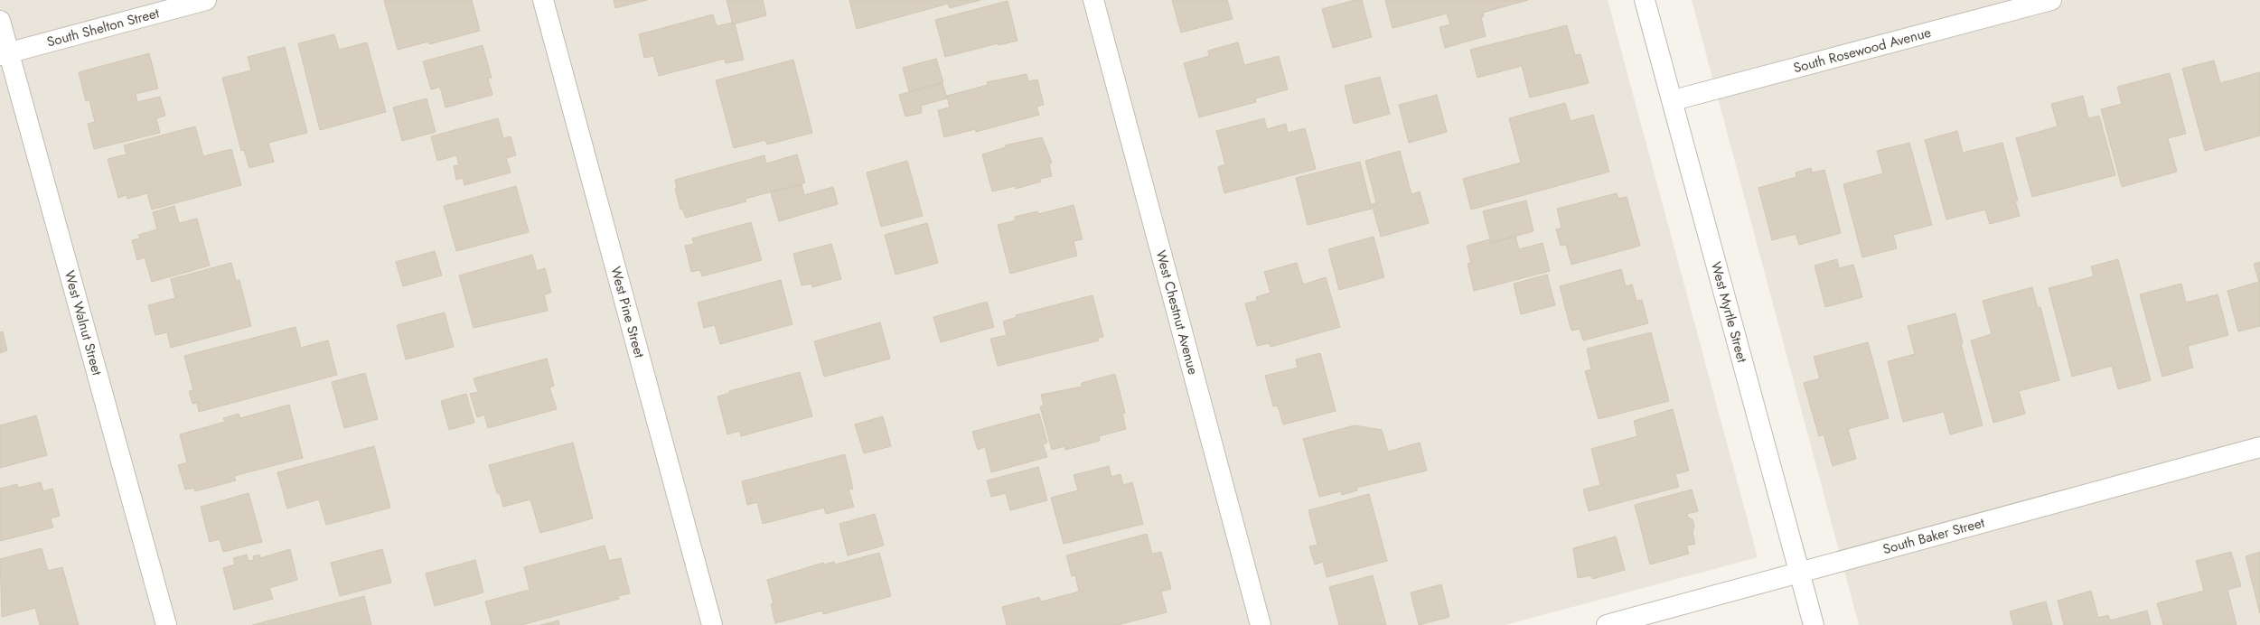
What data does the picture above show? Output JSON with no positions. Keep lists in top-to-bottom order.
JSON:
{
  "streets": {
    "street": [
      "South Shelton Street",
      "South Rosewood Avenue",
      "West Pine Street",
      "West Chestnut Avenue",
      "West Myrtle Street",
      "West Walnut Street",
      "South Baker Street"
    ]
  },
  "crossings": [
    ["South Shelton Street", "West Walnut Street"],
    ["South Rosewood Avenue", "West Myrtle Street"],
    ["West Myrtle Street", "South Baker Street"]
  ]
}
